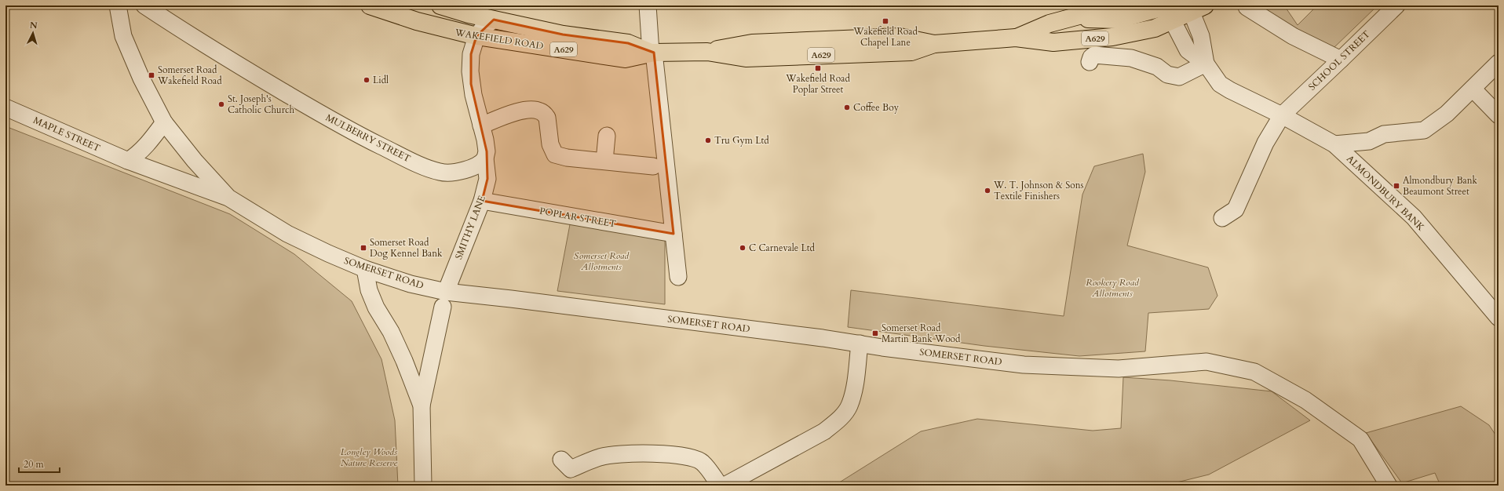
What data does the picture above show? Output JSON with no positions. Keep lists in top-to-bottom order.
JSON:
{
  "streets": {
    "highway": ["A629", "WAKEFIELD ROAD"],
    "street": [
      "SCHOOL STREET",
      "MAPLE STREET",
      "MULBERRY STREET",
      "ALMONDBURY BANK",
      "POPLAR STREET",
      "SMITHY LANE",
      "SOMERSET ROAD"
    ]
  },
  "crossings": [
    ["WAKEFIELD ROAD", "ALMONDBURY BANK"],
    ["WAKEFIELD ROAD", "SMITHY LANE"],
    ["SCHOOL STREET", "ALMONDBURY BANK"],
    ["MAPLE STREET", "SOMERSET ROAD"],
    ["MULBERRY STREET", "SMITHY LANE"],
    ["POPLAR STREET", "SMITHY LANE"],
    ["SMITHY LANE", "SOMERSET ROAD"]
  ],
  "parks": ["Somerset Road Allotments", "Rookery Road Allotments", "Longley Woods Nature Reserve"],
  "places": {
    "transit": [
      "Wakefield Road Chapel Lane",
      "Wakefield Road Poplar Street",
      "Somerset Road Wakefield Road",
      "Almondbury Bank Beaumont Street",
      "Somerset Road Dog Kennel Bank",
      "Somerset Road Martin Bank Wood"
    ],
    "other": [
      "Lidl",
      "St. Joseph's Catholic Church",
      "Coffee Boy",
      "Tru Gym Ltd",
      "W. T. Johnson & Sons Textile Finishers",
      "C Carnevale Ltd"
    ]
  },
  "scale_bar": "20 m",
  "north": "top"
}
